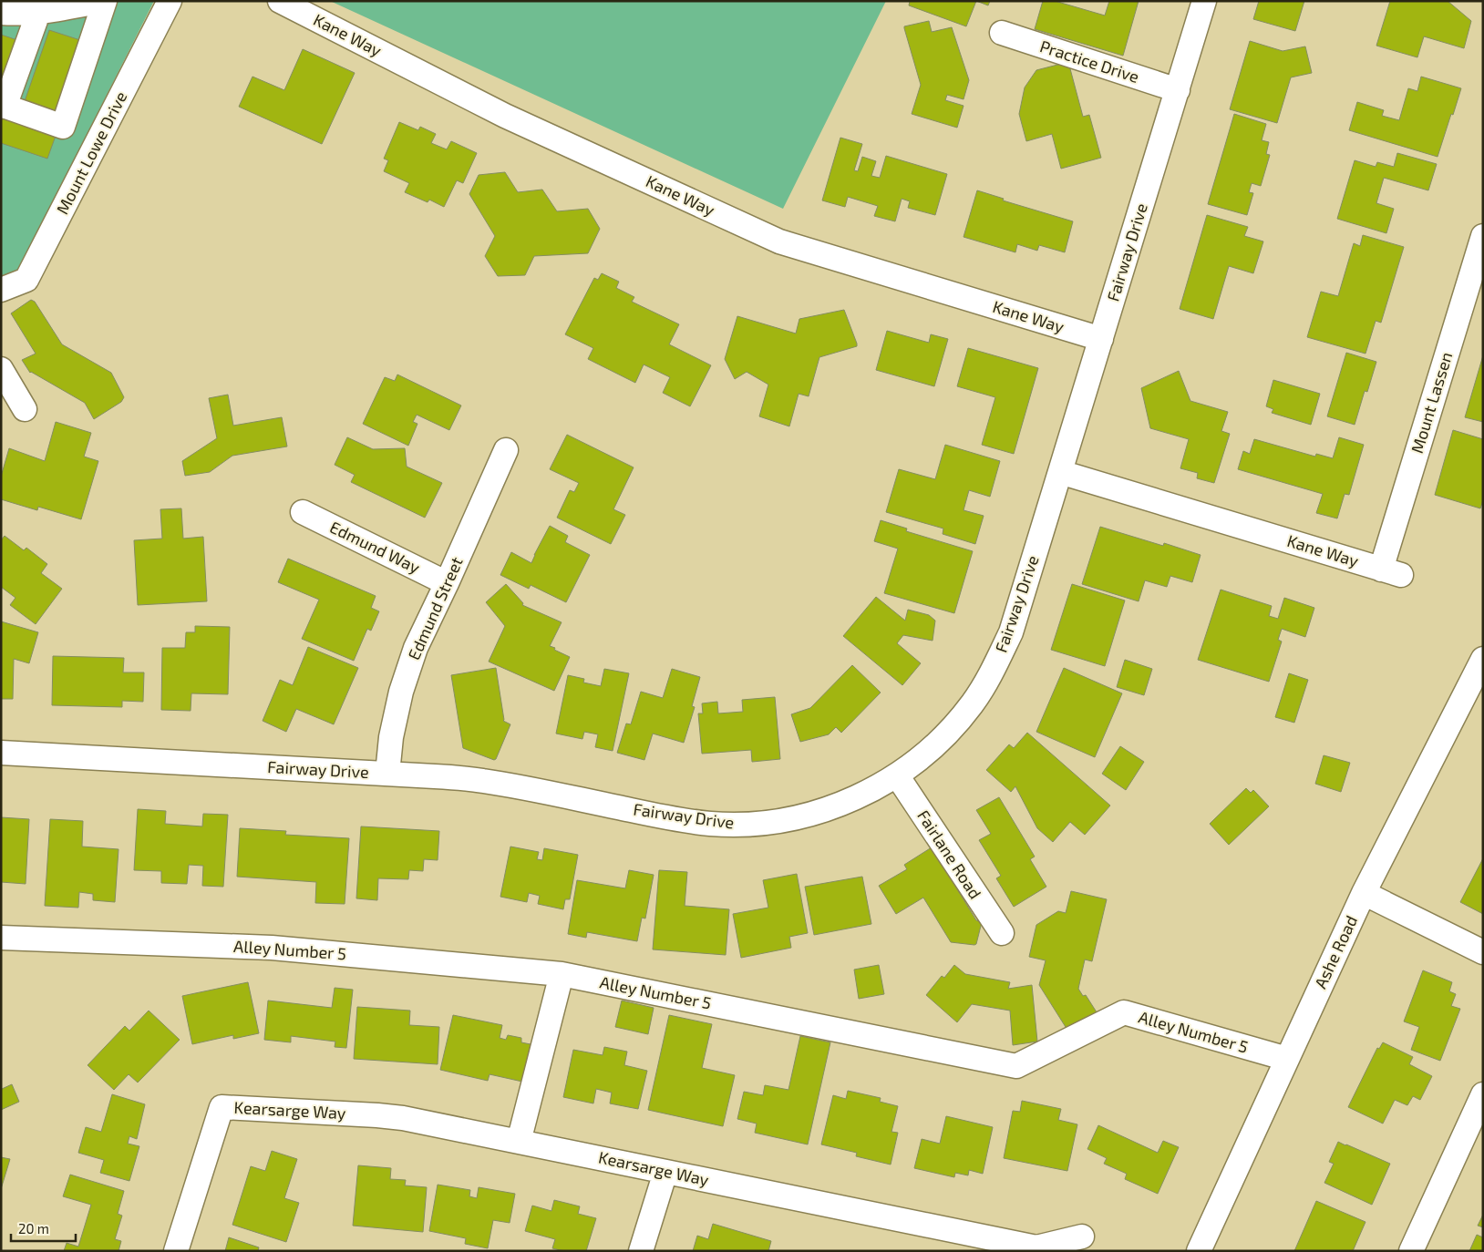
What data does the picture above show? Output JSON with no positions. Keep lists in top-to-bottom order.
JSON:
{
  "streets": {
    "street": [
      "Kane Way",
      "Practice Drive",
      "Mount Lowe Drive",
      "Fairway Drive",
      "Mount Lassen",
      "Edmund Way",
      "Edmund Street",
      "Fairlane Road",
      "Alley Number 5",
      "Ashe Road",
      "Kearsarge Way"
    ]
  },
  "crossings": [
    ["Kane Way", "Fairway Drive"],
    ["Kane Way", "Mount Lassen"],
    ["Practice Drive", "Fairway Drive"],
    ["Fairway Drive", "Edmund Street"],
    ["Fairway Drive", "Fairlane Road"],
    ["Edmund Way", "Edmund Street"],
    ["Alley Number 5", "Ashe Road"]
  ],
  "scale_bar": "20 m"
}
